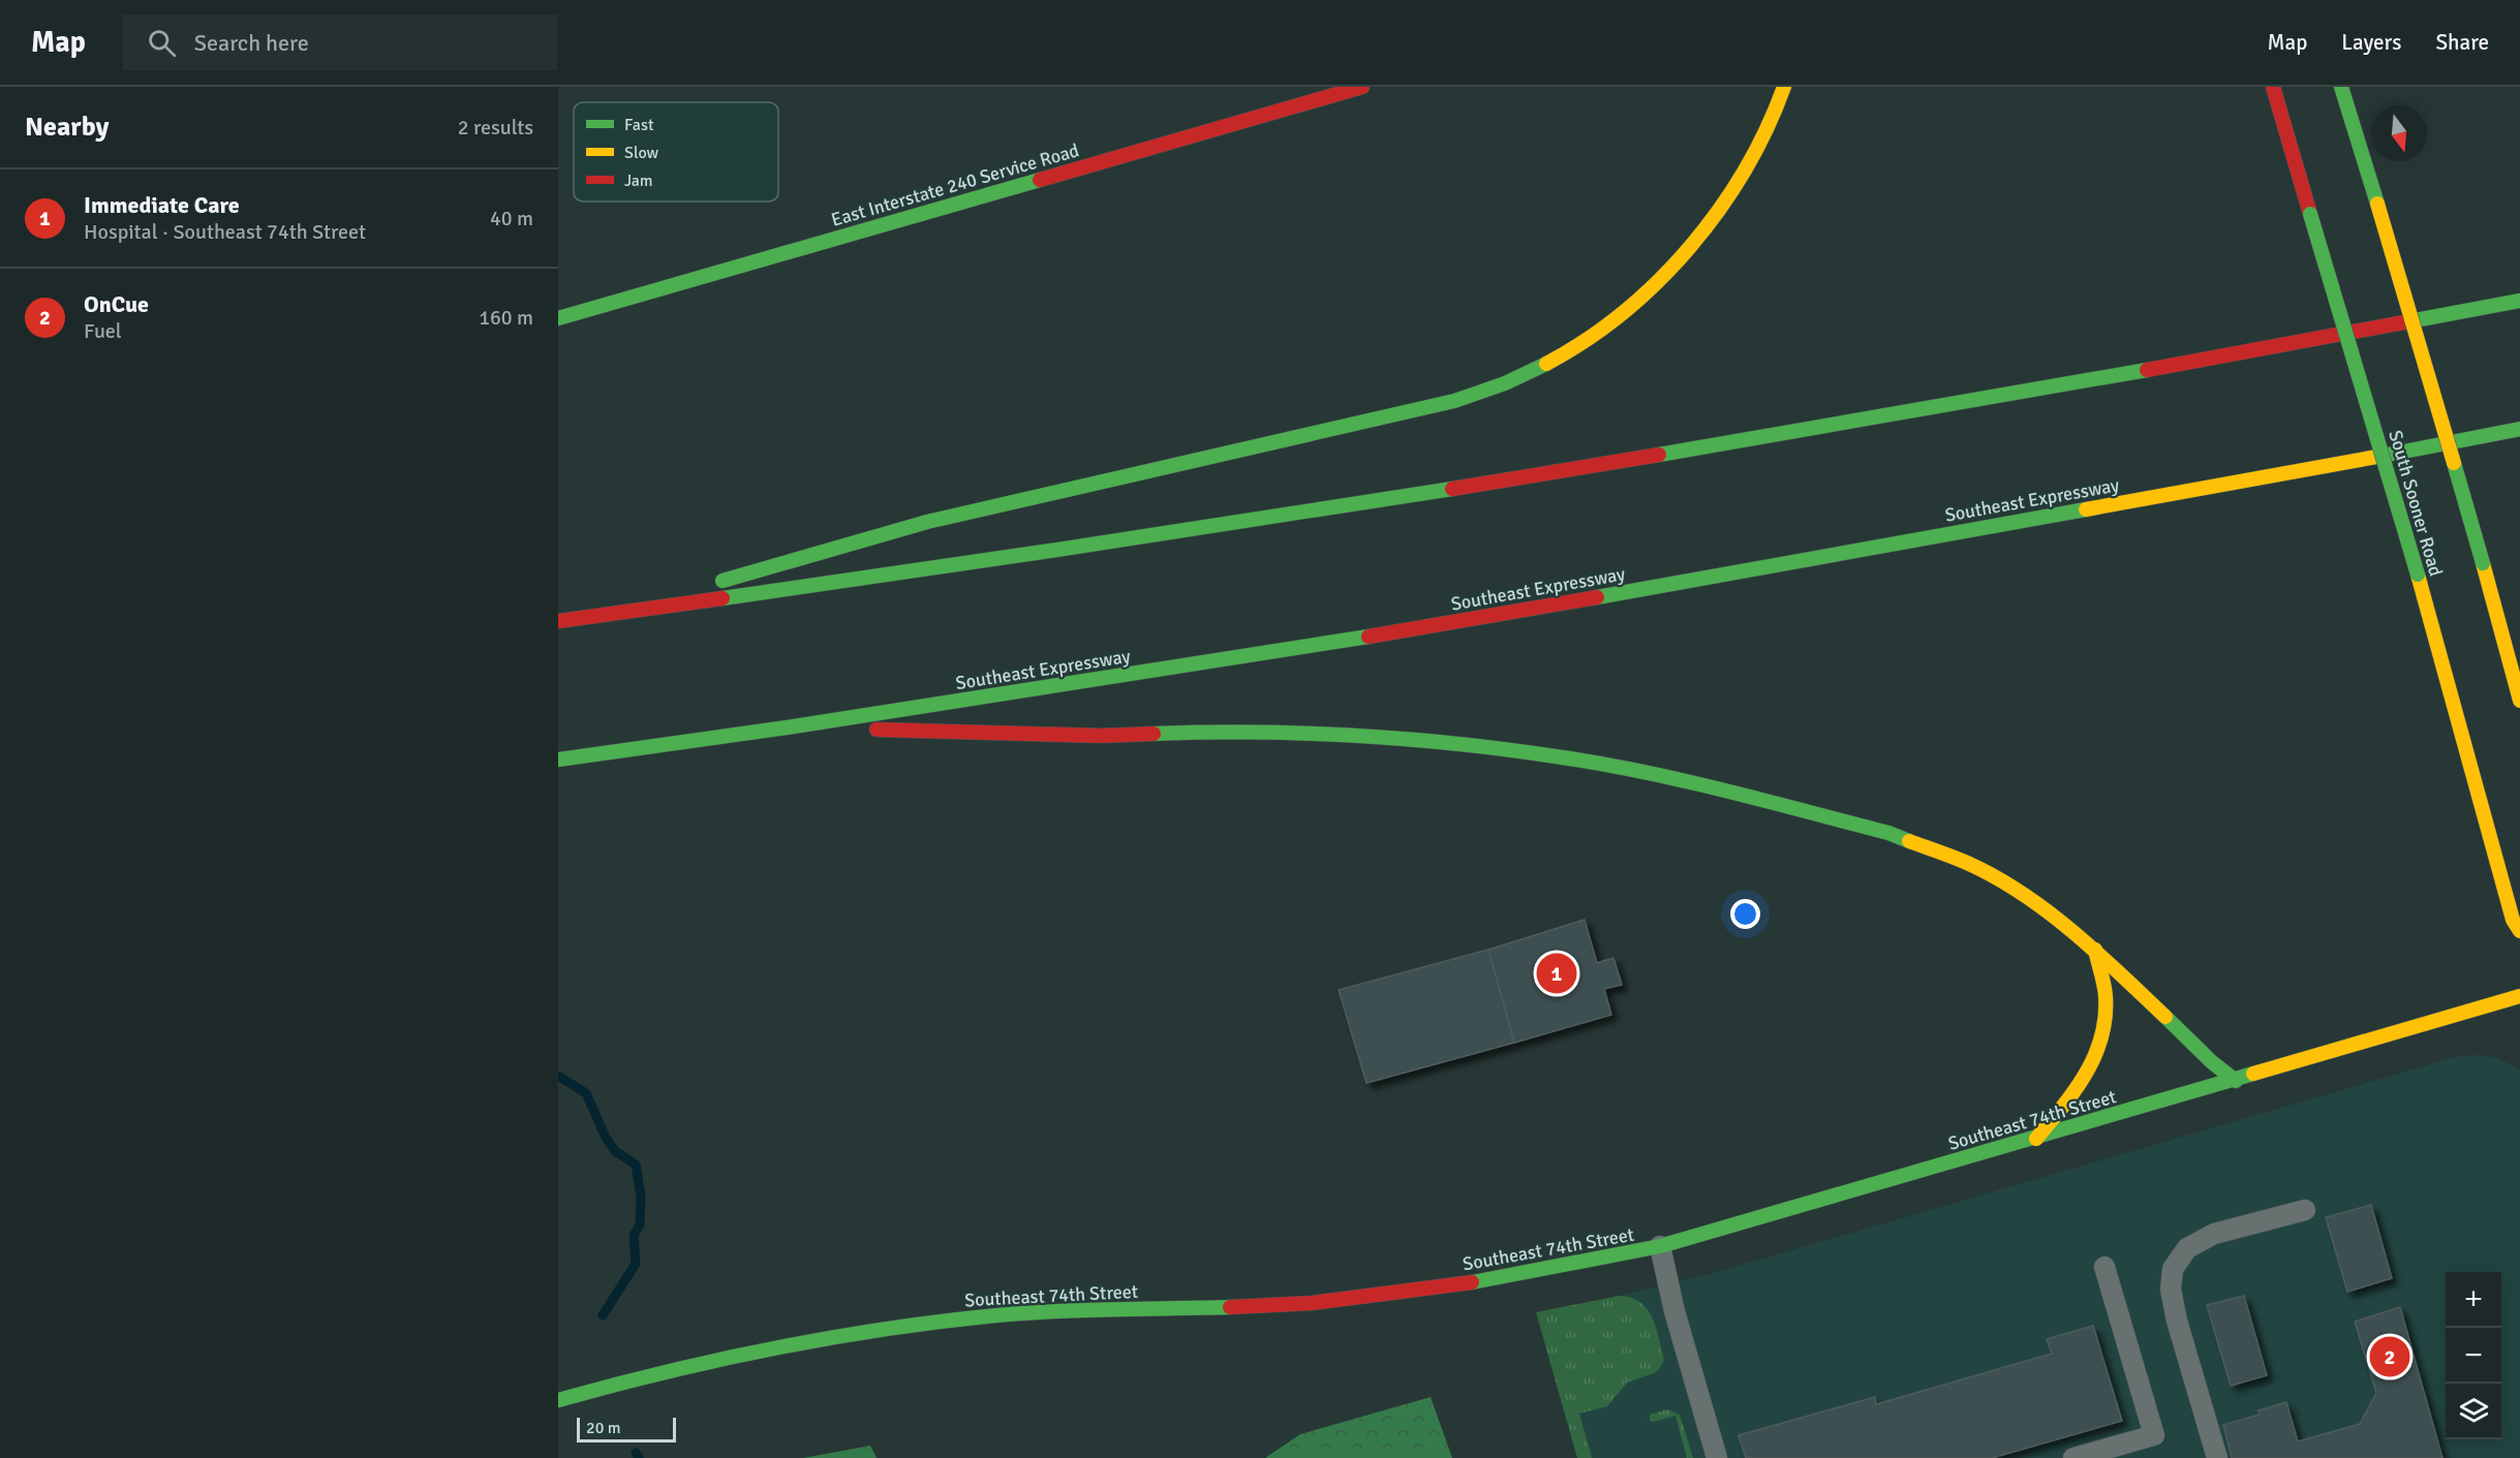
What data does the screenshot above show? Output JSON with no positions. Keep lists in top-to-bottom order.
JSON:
{
  "streets": {
    "main road": [
      "East Interstate 240 Service Road",
      "Southeast Expressway",
      "South Sooner Road",
      "Southeast 74th Street"
    ]
  },
  "legend": ["Fast", "Slow", "Jam"],
  "scale_bar": "20 m",
  "north": "bottom",
  "page": {
    "header": "Map",
    "search": "Search here",
    "nav": ["Map", "Layers", "Share"],
    "heading": ["Nearby", "2 results"],
    "list": [
      {
        "mark": "1",
        "name": "Immediate Care",
        "note": "Hospital · Southeast 74th Street",
        "value": "40 m"
      },
      {
        "mark": "2",
        "name": "OnCue",
        "note": "Fuel",
        "value": "160 m"
      }
    ],
    "pins": ["1", "2"],
    "map_buttons": ["+", "−"],
    "scale": "20 m"
  }
}
